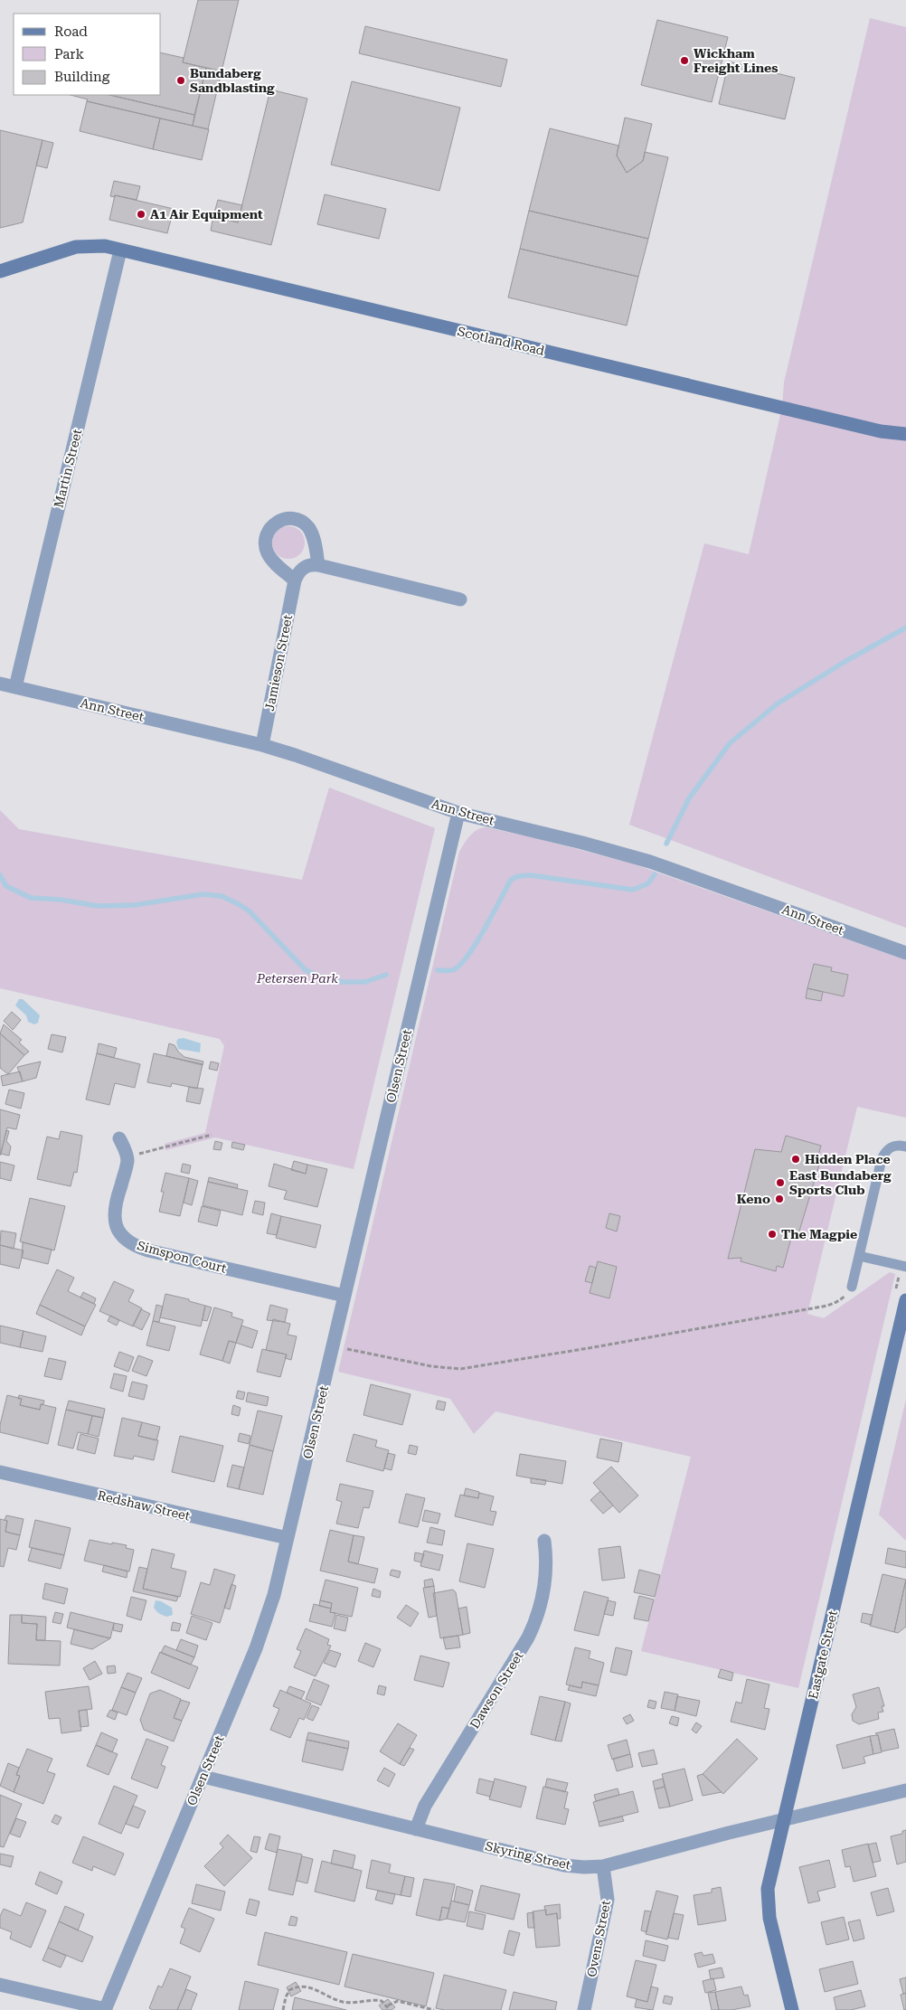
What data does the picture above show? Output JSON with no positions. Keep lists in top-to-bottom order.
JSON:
{
  "streets": {
    "street": [
      "Scotland Road",
      "Martin Street",
      "Jamieson Street",
      "Ann Street",
      "Olsen Street",
      "Simspon Court",
      "Redshaw Street",
      "Eastgate Street",
      "Dawson Street",
      "Skyring Street",
      "Ovens Street"
    ]
  },
  "crossings": [
    ["Scotland Road", "Martin Street"],
    ["Martin Street", "Ann Street"],
    ["Jamieson Street", "Ann Street"],
    ["Ann Street", "Olsen Street"],
    ["Olsen Street", "Simspon Court"],
    ["Olsen Street", "Redshaw Street"],
    ["Olsen Street", "Skyring Street"],
    ["Eastgate Street", "Skyring Street"],
    ["Dawson Street", "Skyring Street"],
    ["Skyring Street", "Ovens Street"]
  ],
  "parks": ["Petersen Park"],
  "places": [
    "Wickham Freight Lines",
    "Bundaberg Sandblasting",
    "A1 Air Equipment",
    "Hidden Place",
    "East Bundaberg Sports Club",
    "Keno",
    "The Magpie"
  ],
  "legend": ["Road", "Park", "Building"]
}
